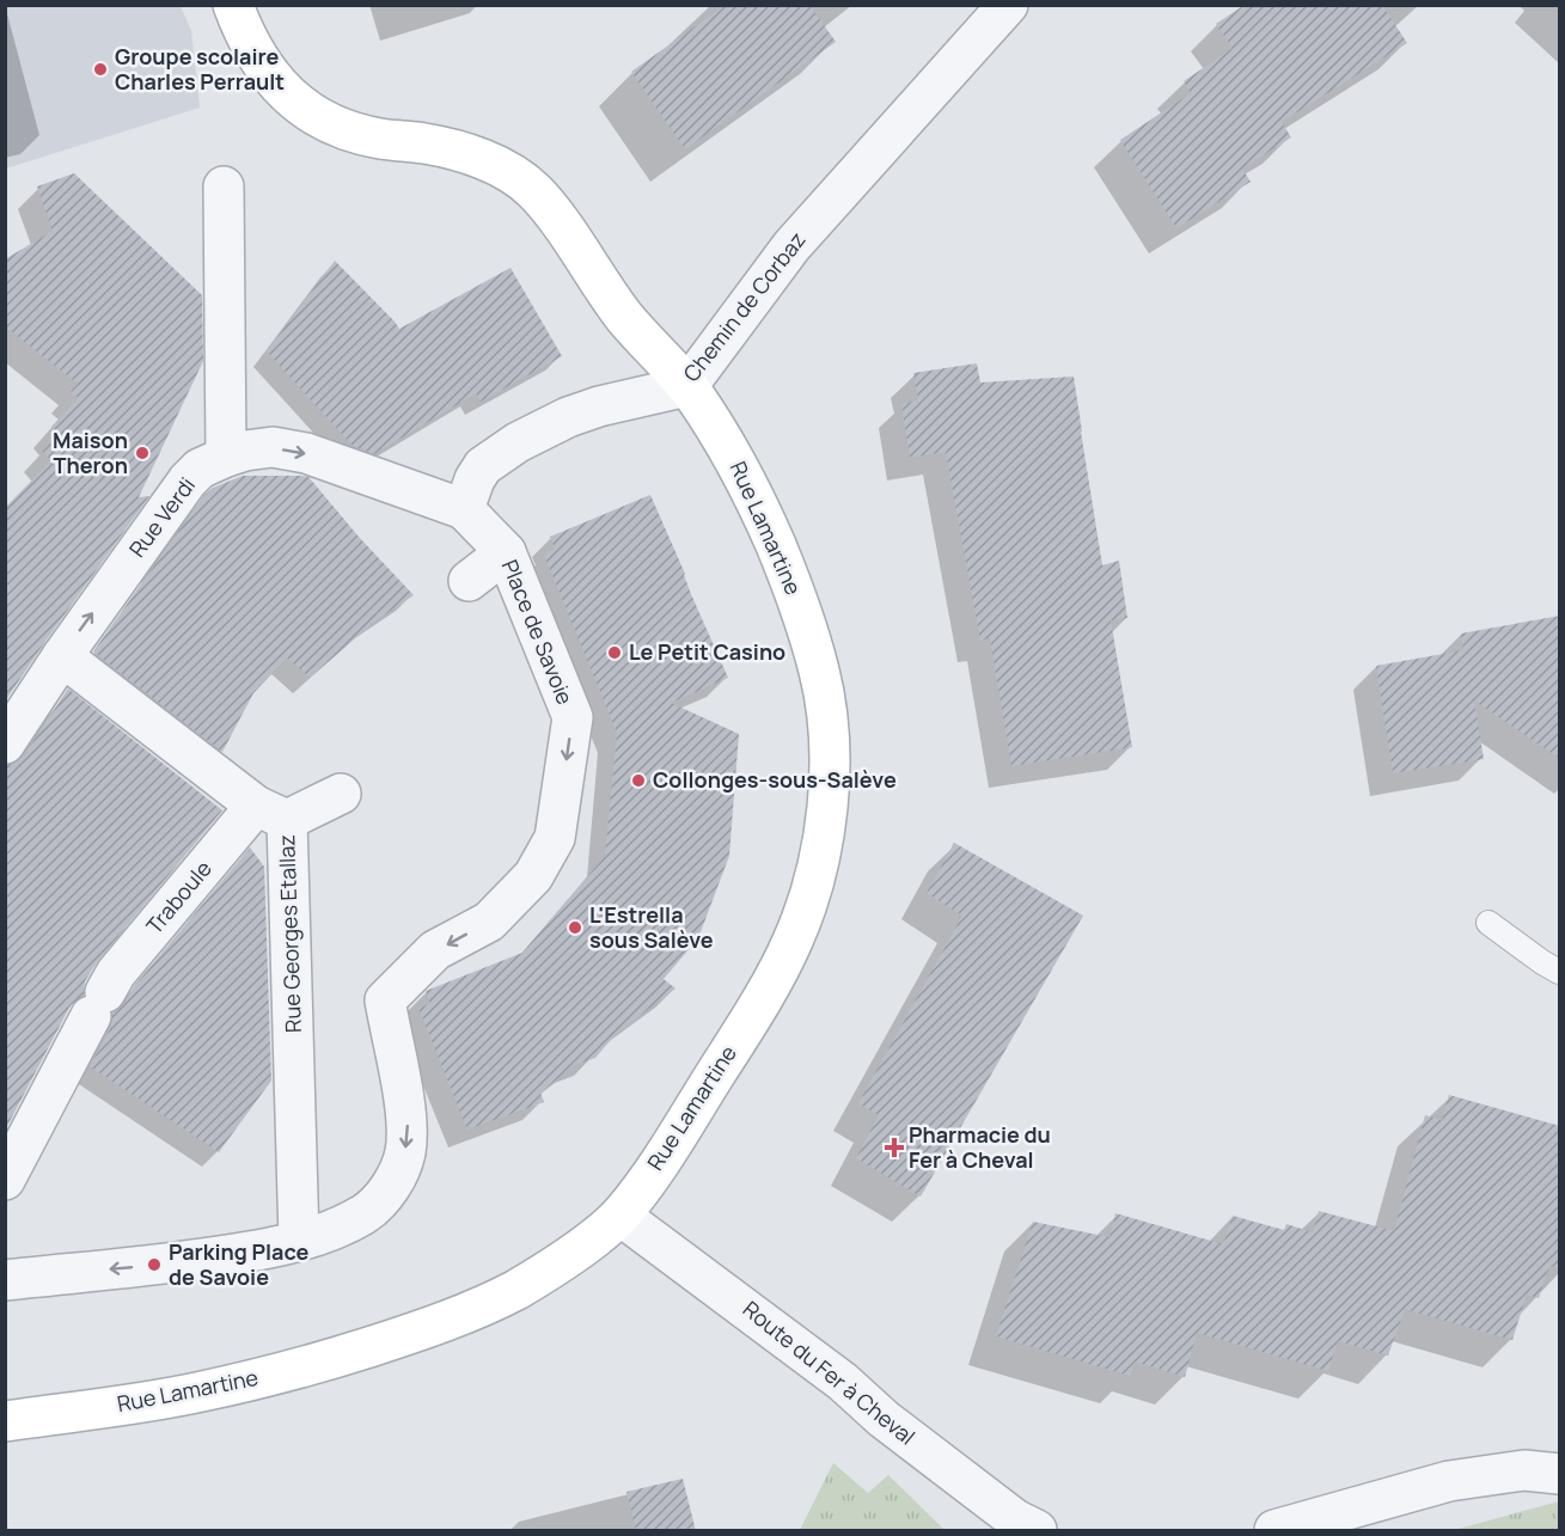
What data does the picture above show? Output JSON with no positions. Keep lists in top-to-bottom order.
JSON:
{
  "streets": {
    "street": [
      "Chemin de Corbaz",
      "Rue Verdi",
      "Rue Lamartine",
      "Place de Savoie",
      "Traboule",
      "Rue Georges Etallaz",
      "Route du Fer à Cheval"
    ]
  },
  "crossings": [
    ["Chemin de Corbaz", "Rue Lamartine"],
    ["Chemin de Corbaz", "Place de Savoie"],
    ["Rue Lamartine", "Route du Fer à Cheval"],
    ["Place de Savoie", "Rue Georges Etallaz"],
    ["Traboule", "Rue Georges Etallaz"]
  ],
  "one_way": ["Rue Verdi", "Place de Savoie"],
  "places": {
    "other": [
      "Groupe scolaire Charles Perrault",
      "Maison Theron",
      "Le Petit Casino",
      "Collonges-sous-Salève",
      "L'Estrella sous Salève",
      "Parking Place de Savoie"
    ],
    "health": ["Pharmacie du Fer à Cheval"]
  }
}
